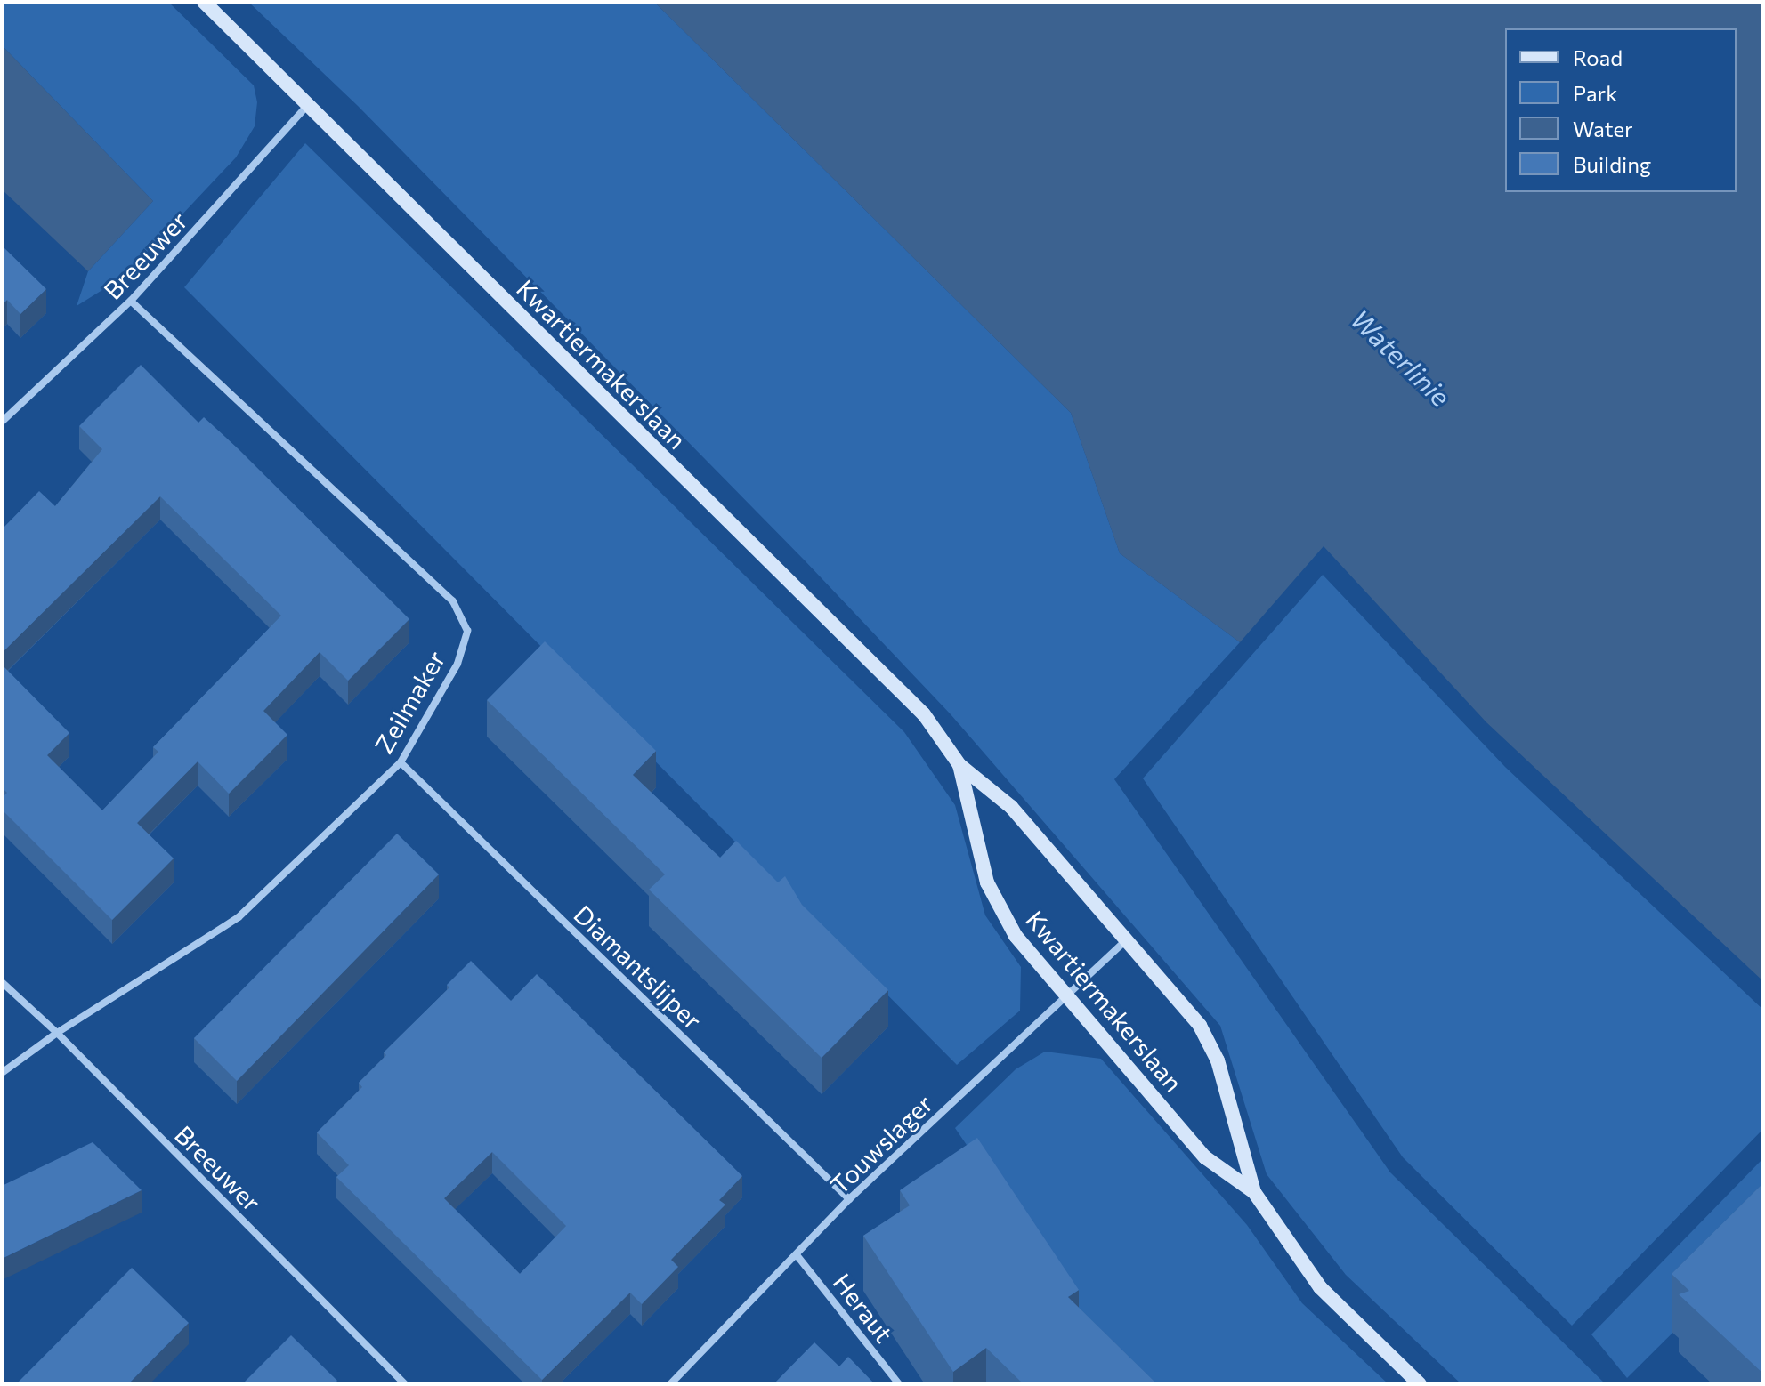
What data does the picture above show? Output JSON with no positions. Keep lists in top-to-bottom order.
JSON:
{
  "streets": {
    "main road": ["Kwartiermakerslaan"],
    "street": [
      "Breeuwer",
      "Zeilmaker",
      "Diamantslijper",
      "Touwslager",
      "Heraut"
    ]
  },
  "crossings": [
    ["Breeuwer", "Kwartiermakerslaan"],
    ["Breeuwer", "Zeilmaker"],
    ["Kwartiermakerslaan", "Touwslager"],
    ["Zeilmaker", "Diamantslijper"],
    ["Diamantslijper", "Touwslager"],
    ["Touwslager", "Heraut"]
  ],
  "water": ["Waterlinie"],
  "legend": [
    "Road",
    "Park",
    "Water",
    "Building"
  ]
}
